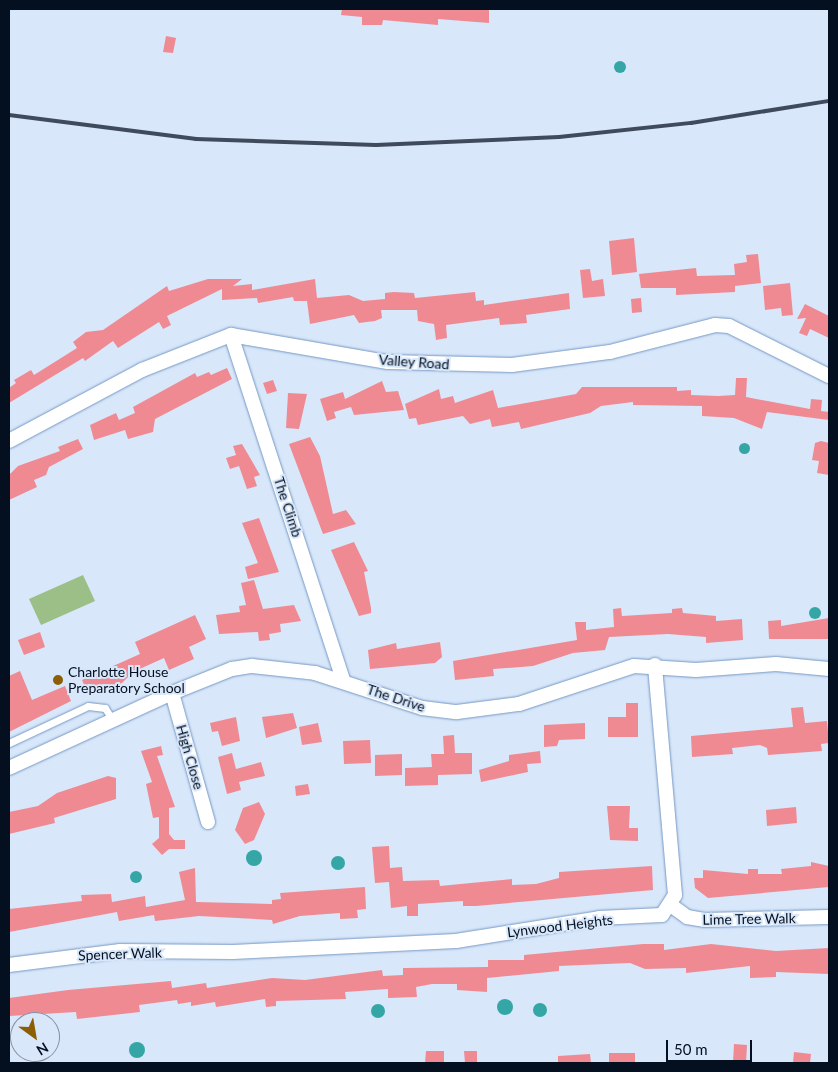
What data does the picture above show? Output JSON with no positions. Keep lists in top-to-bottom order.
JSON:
{
  "streets": {
    "street": [
      "Valley Road",
      "The Climb",
      "The Drive",
      "High Close",
      "Lime Tree Walk",
      "Lynwood Heights",
      "Spencer Walk"
    ]
  },
  "crossings": [
    ["Valley Road", "The Climb"],
    ["The Climb", "The Drive"],
    ["The Drive", "High Close"],
    ["Lime Tree Walk", "Lynwood Heights"],
    ["Lynwood Heights", "Spencer Walk"]
  ],
  "places": ["Charlotte House Preparatory School"],
  "scale_bar": "50 m",
  "north": "bottom right"
}
